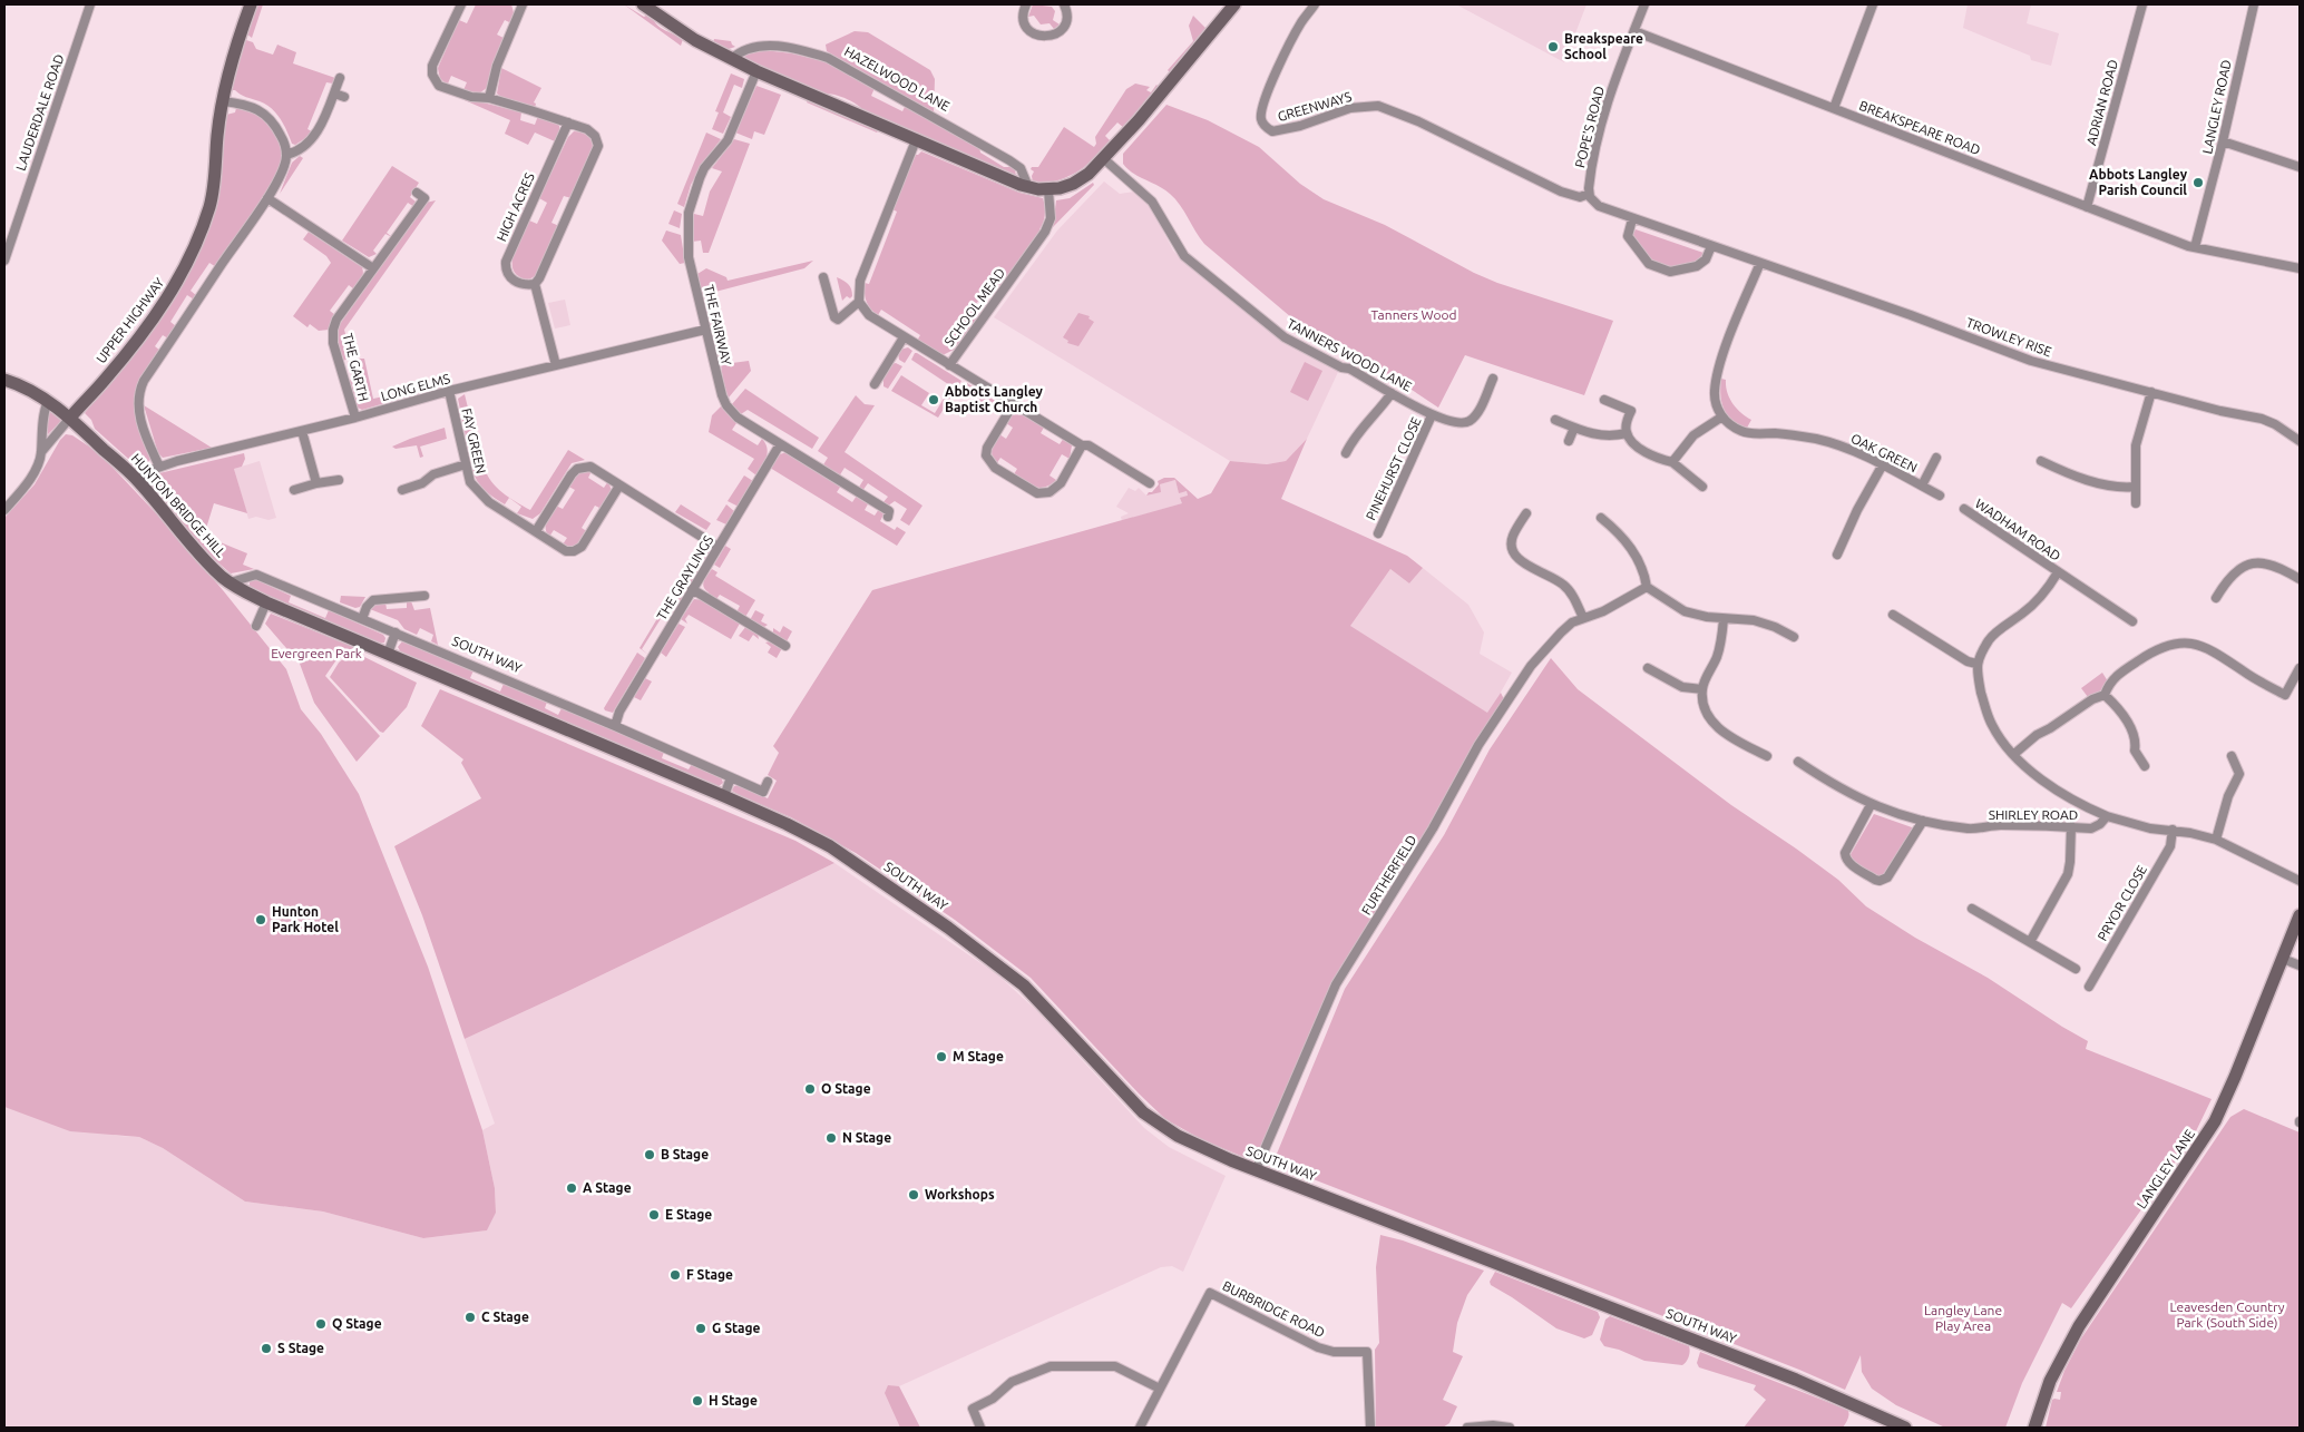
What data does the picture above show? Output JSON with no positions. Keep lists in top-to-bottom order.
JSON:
{
  "streets": {
    "street": [
      "HAZELWOOD LANE",
      "ADRIAN ROAD",
      "GREENWAYS",
      "LANGLEY ROAD",
      "LAUDERDALE ROAD",
      "POPE'S ROAD",
      "BREAKSPEARE ROAD",
      "HIGH ACRES",
      "SCHOOL MEAD",
      "UPPER HIGHWAY",
      "THE FAIRWAY",
      "TROWLEY RISE",
      "TANNERS WOOD LANE",
      "THE GARTH",
      "LONG ELMS",
      "FAY GREEN",
      "OAK GREEN",
      "PINEHURST CLOSE",
      "HUNTON BRIDGE HILL",
      "WADHAM ROAD",
      "THE GRAYLINGS",
      "SOUTH WAY",
      "SHIRLEY ROAD",
      "FURTHERFIELD",
      "PRYOR CLOSE",
      "LANGLEY LANE",
      "BURBRIDGE ROAD"
    ]
  },
  "crossings": [
    ["ADRIAN ROAD", "BREAKSPEARE ROAD"],
    ["GREENWAYS", "POPE'S ROAD"],
    ["GREENWAYS", "TROWLEY RISE"],
    ["LANGLEY ROAD", "BREAKSPEARE ROAD"],
    ["POPE'S ROAD", "BREAKSPEARE ROAD"],
    ["POPE'S ROAD", "TROWLEY RISE"],
    ["UPPER HIGHWAY", "HUNTON BRIDGE HILL"],
    ["THE FAIRWAY", "LONG ELMS"],
    ["THE FAIRWAY", "THE GRAYLINGS"],
    ["TANNERS WOOD LANE", "PINEHURST CLOSE"],
    ["THE GARTH", "LONG ELMS"],
    ["LONG ELMS", "FAY GREEN"],
    ["LONG ELMS", "HUNTON BRIDGE HILL"],
    ["HUNTON BRIDGE HILL", "SOUTH WAY"],
    ["THE GRAYLINGS", "SOUTH WAY"],
    ["SOUTH WAY", "FURTHERFIELD"]
  ],
  "parks": [
    "Tanners Wood",
    "Evergreen Park",
    "Leavesden Country Park (South Side)",
    "Langley Lane Play Area"
  ],
  "places": [
    "Breakspeare School",
    "Abbots Langley Parish Council",
    "Abbots Langley Baptist Church",
    "Hunton Park Hotel",
    "M Stage",
    "O Stage",
    "N Stage",
    "B Stage",
    "A Stage",
    "Workshops",
    "E Stage",
    "F Stage",
    "C Stage",
    "Q Stage",
    "G Stage",
    "S Stage",
    "H Stage"
  ]
}
